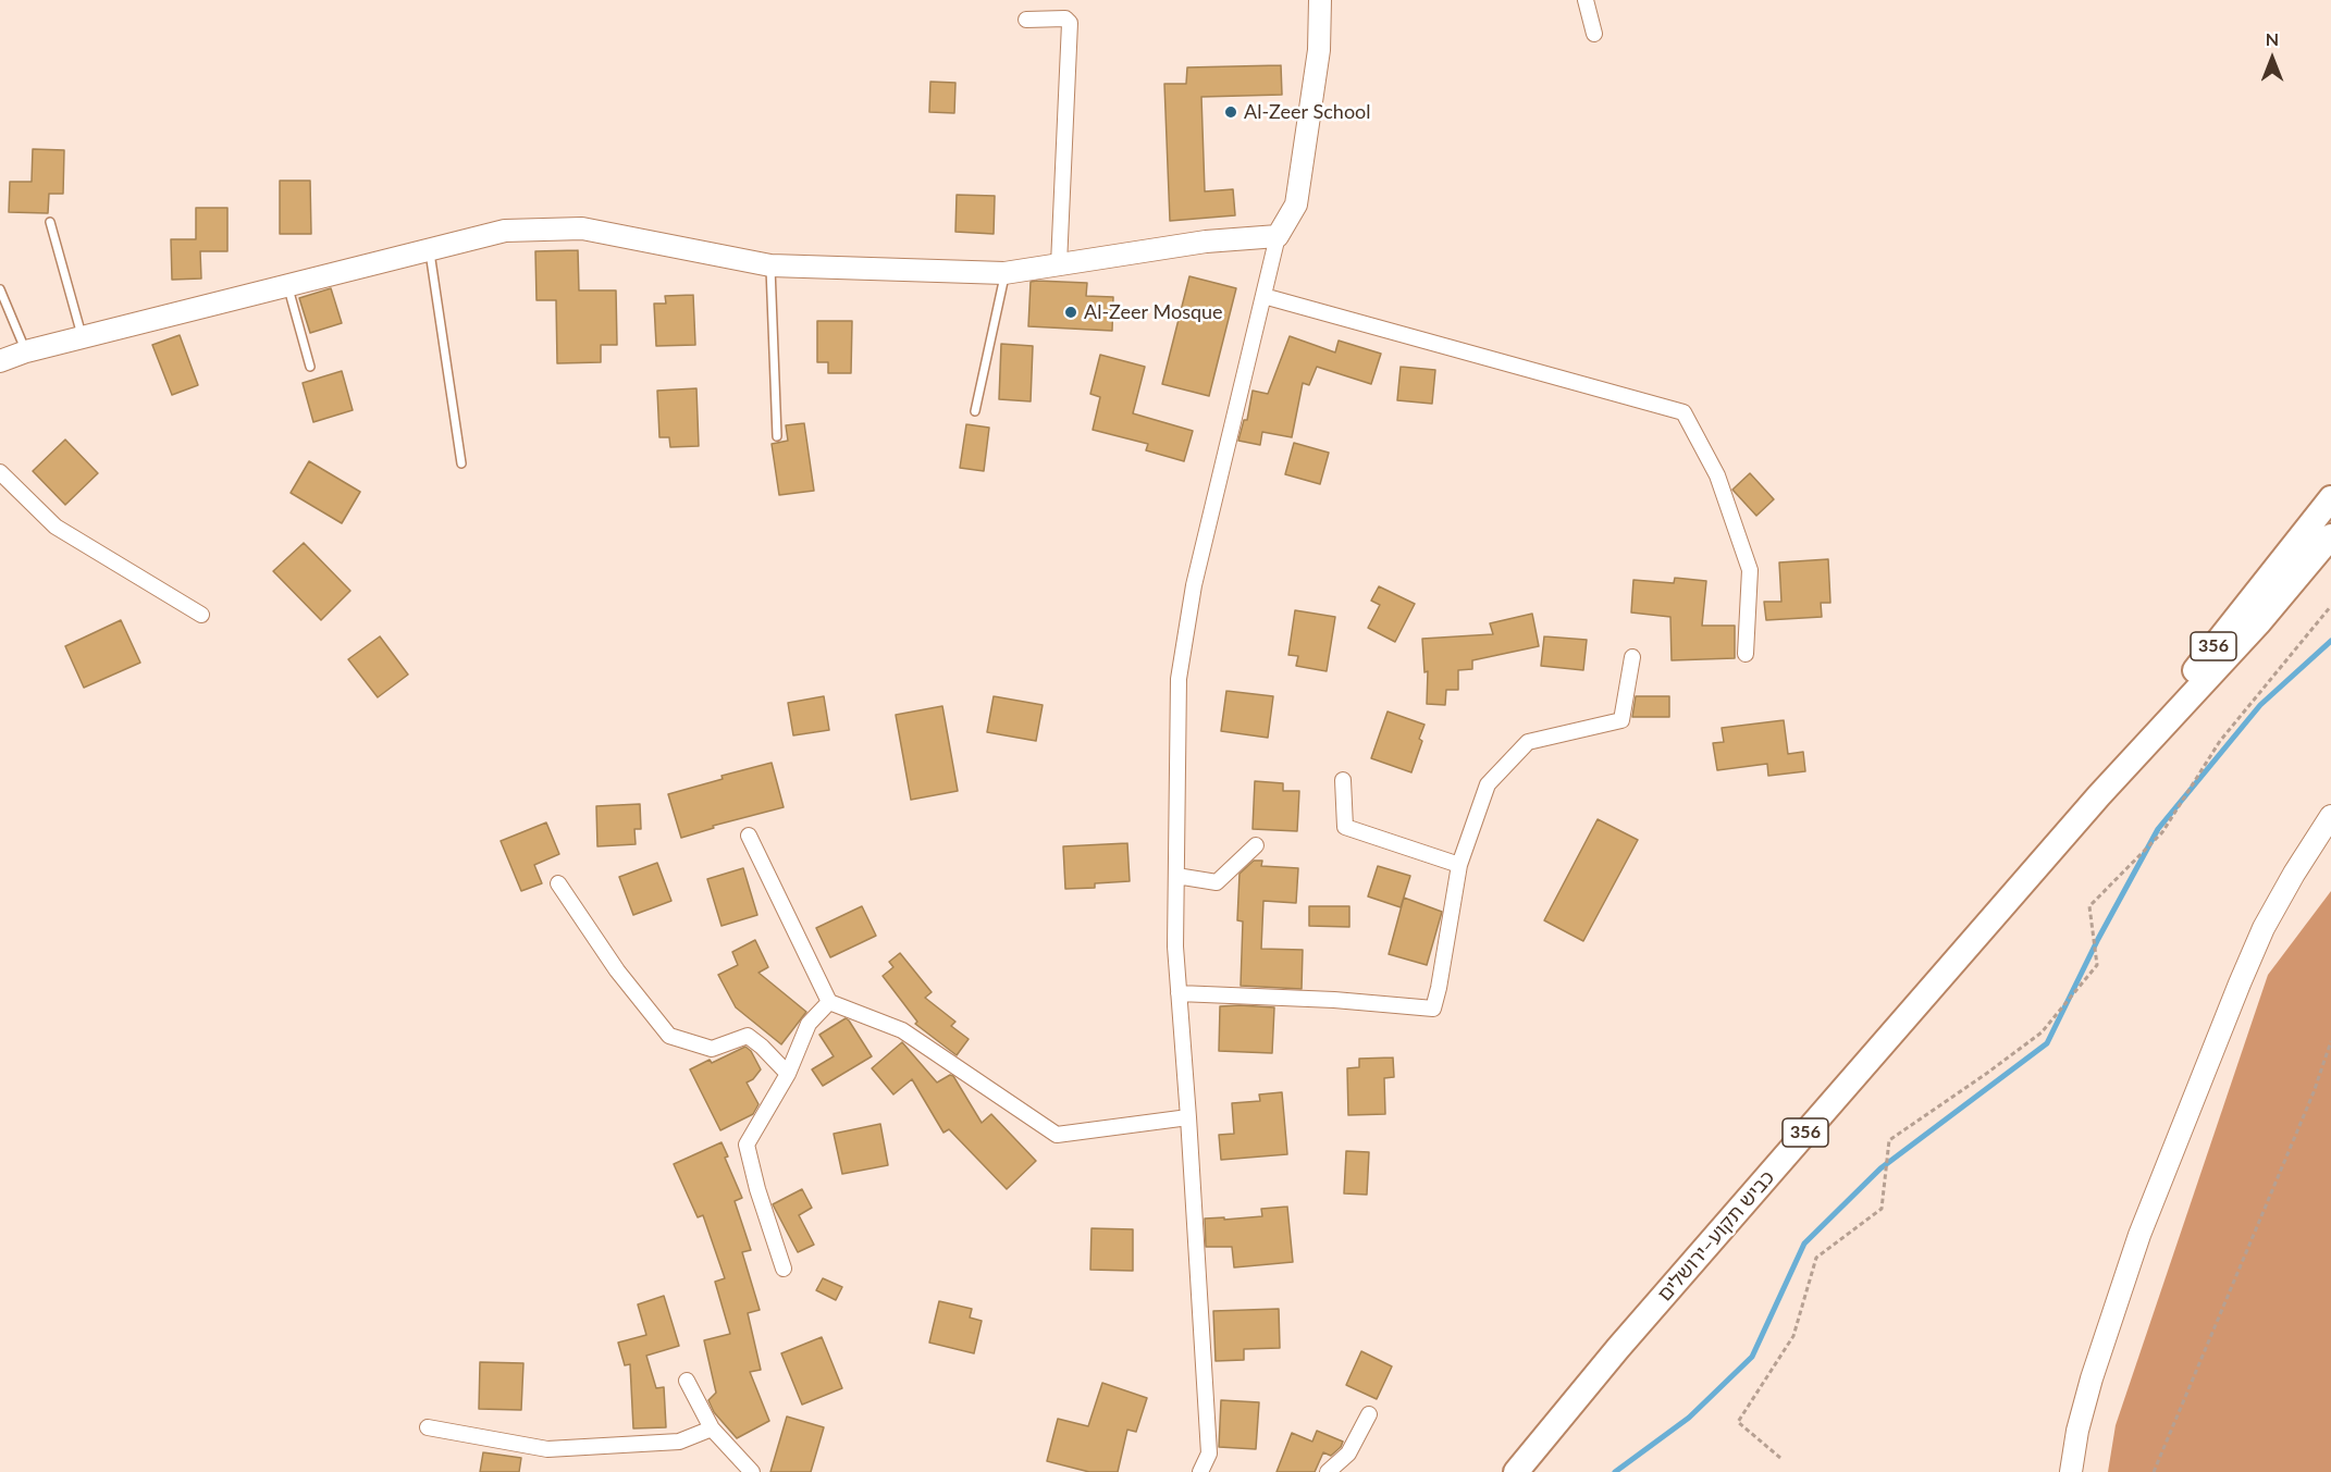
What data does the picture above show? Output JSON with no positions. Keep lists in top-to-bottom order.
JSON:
{
  "streets": {
    "main road": ["356", "כביש תקוע–ירושלים"]
  },
  "places": ["Al-Zeer School", "Al-Zeer Mosque"],
  "north": "top"
}
